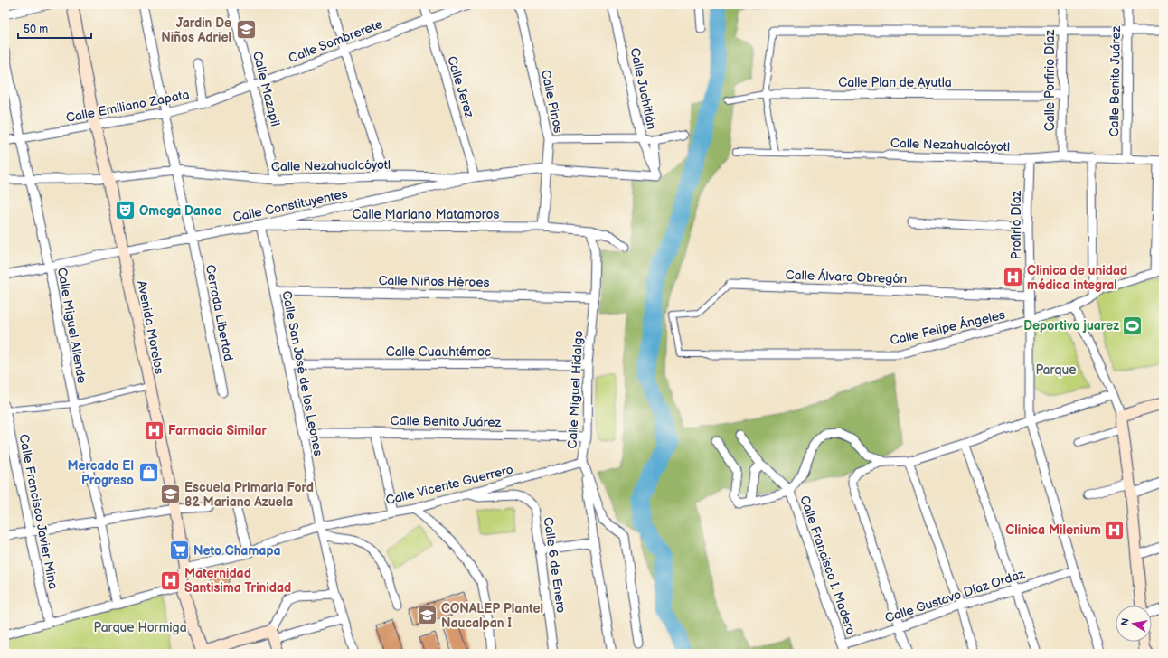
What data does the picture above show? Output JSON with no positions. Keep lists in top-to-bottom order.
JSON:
{
  "streets": {
    "main road": ["Avenida Morelos"],
    "street": [
      "Calle Sombrerete",
      "Calle Porfirio Díaz",
      "Calle Benito Juárez",
      "Calle Plan de Ayutla",
      "Calle Jerez",
      "Calle Mazapil",
      "Calle Juchitlán",
      "Calle Pinos",
      "Calle Emiliano Zapata",
      "Calle Nezahualcóyotl",
      "Calle Constituyentes",
      "Calle Mariano Matamoros",
      "Profirio Díaz",
      "Calle Álvaro Obregón",
      "Calle Niños Héroes",
      "Cerrada Libertad",
      "Calle Miguel Allende",
      "Calle Felipe Ángeles",
      "Calle Cuauhtémoc",
      "Calle San José de los Leones",
      "Calle Miguel Hidalgo",
      "Calle Vicente Guerrero",
      "Calle Francisco Javier Mina",
      "Calle 6 de Enero",
      "Calle Francisco I. Madero",
      "Calle Gustavo Díaz Ordaz"
    ]
  },
  "crossings": [
    ["Calle Sombrerete", "Calle Jerez"],
    ["Calle Sombrerete", "Calle Mazapil"],
    ["Calle Sombrerete", "Calle Emiliano Zapata"],
    ["Calle Porfirio Díaz", "Calle Plan de Ayutla"],
    ["Calle Porfirio Díaz", "Calle Nezahualcóyotl"],
    ["Calle Benito Juárez", "Calle Nezahualcóyotl"],
    ["Calle Benito Juárez", "Calle San José de los Leones"],
    ["Calle Benito Juárez", "Calle Miguel Hidalgo"],
    ["Calle Jerez", "Calle Nezahualcóyotl"],
    ["Calle Jerez", "Calle Constituyentes"],
    ["Calle Mazapil", "Calle Emiliano Zapata"],
    ["Calle Mazapil", "Calle Nezahualcóyotl"],
    ["Calle Juchitlán", "Calle Nezahualcóyotl"],
    ["Calle Pinos", "Calle Nezahualcóyotl"],
    ["Calle Pinos", "Calle Mariano Matamoros"],
    ["Calle Emiliano Zapata", "Cerrada Libertad"],
    ["Calle Emiliano Zapata", "Calle Miguel Allende"],
    ["Calle Emiliano Zapata", "Avenida Morelos"],
    ["Calle Nezahualcóyotl", "Calle Constituyentes"],
    ["Calle Nezahualcóyotl", "Profirio Díaz"],
    ["Calle Nezahualcóyotl", "Cerrada Libertad"],
    ["Calle Nezahualcóyotl", "Calle Miguel Allende"],
    ["Calle Nezahualcóyotl", "Avenida Morelos"],
    ["Calle Constituyentes", "Calle Mariano Matamoros"],
    ["Calle Constituyentes", "Cerrada Libertad"],
    ["Calle Constituyentes", "Calle Miguel Allende"],
    ["Calle Constituyentes", "Avenida Morelos"],
    ["Calle Constituyentes", "Calle San José de los Leones"],
    ["Calle Mariano Matamoros", "Calle San José de los Leones"],
    ["Calle Mariano Matamoros", "Calle Miguel Hidalgo"],
    ["Profirio Díaz", "Calle Álvaro Obregón"],
    ["Profirio Díaz", "Calle Felipe Ángeles"],
    ["Calle Álvaro Obregón", "Calle Felipe Ángeles"],
    ["Calle Niños Héroes", "Calle San José de los Leones"],
    ["Calle Niños Héroes", "Calle Miguel Hidalgo"],
    ["Avenida Morelos", "Calle Vicente Guerrero"],
    ["Calle Cuauhtémoc", "Calle San José de los Leones"],
    ["Calle Cuauhtémoc", "Calle Miguel Hidalgo"],
    ["Calle San José de los Leones", "Calle Vicente Guerrero"],
    ["Calle Miguel Hidalgo", "Calle Vicente Guerrero"],
    ["Calle Vicente Guerrero", "Calle 6 de Enero"],
    ["Calle Francisco I. Madero", "Calle Gustavo Díaz Ordaz"]
  ],
  "parks": ["Parque", "Parque Hormiga"],
  "places": {
    "school or university": ["Jardin De Niños Adriel", "Escuela Primaria Ford 82 Mariano Azuela", "CONALEP Plantel Naucalpan I"],
    "theatre": ["Omega Dance"],
    "hospital": [
      "Clinica de unidad médica integral",
      "Farmacia Similar",
      "Clinica Milenium",
      "Maternidad Santisima Trinidad"
    ],
    "sports": ["Deportivo juarez"],
    "shop": ["Mercado El Progreso"],
    "supermarket": ["Neto Chamapa"]
  },
  "scale_bar": "50 m",
  "north": "left"
}
